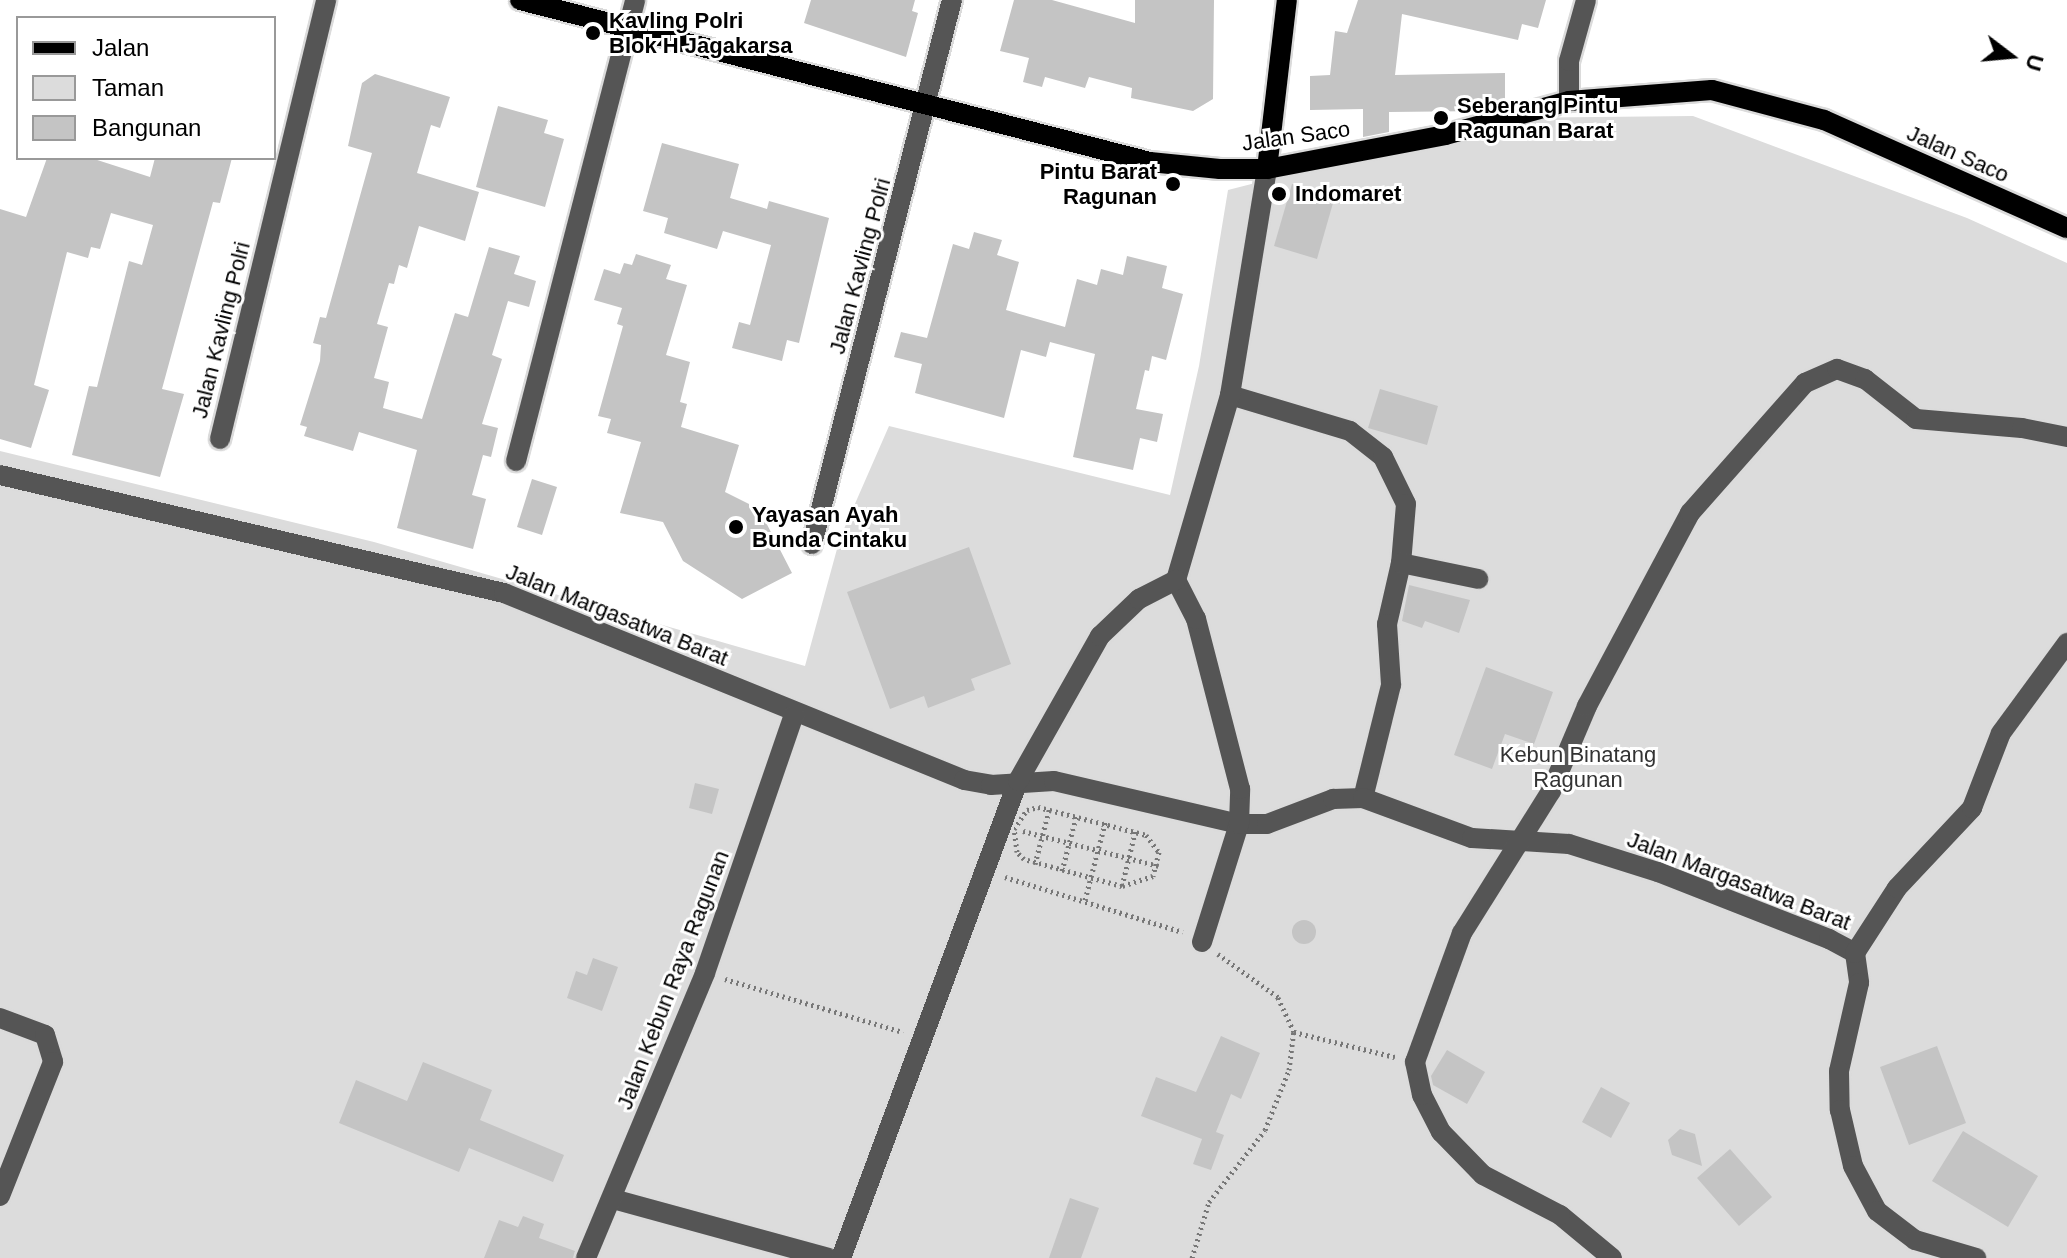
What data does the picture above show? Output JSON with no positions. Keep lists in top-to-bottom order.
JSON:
{
  "streets": {
    "main road": ["Jalan Saco"],
    "street": ["Jalan Kavling Polri", "Jalan Margasatwa Barat", "Jalan Kebun Raya Ragunan"]
  },
  "crossings": [
    ["Jalan Saco", "Jalan Kavling Polri"],
    ["Jalan Margasatwa Barat", "Jalan Kebun Raya Ragunan"]
  ],
  "parks": ["Kebun Binatang Ragunan"],
  "places": [
    "Kavling Polri Blok H Jagakarsa",
    "Seberang Pintu Ragunan Barat",
    "Pintu Barat Ragunan",
    "Indomaret",
    "Yayasan Ayah Bunda Cintaku"
  ],
  "legend": ["Jalan", "Taman", "Bangunan"],
  "north": "right"
}
